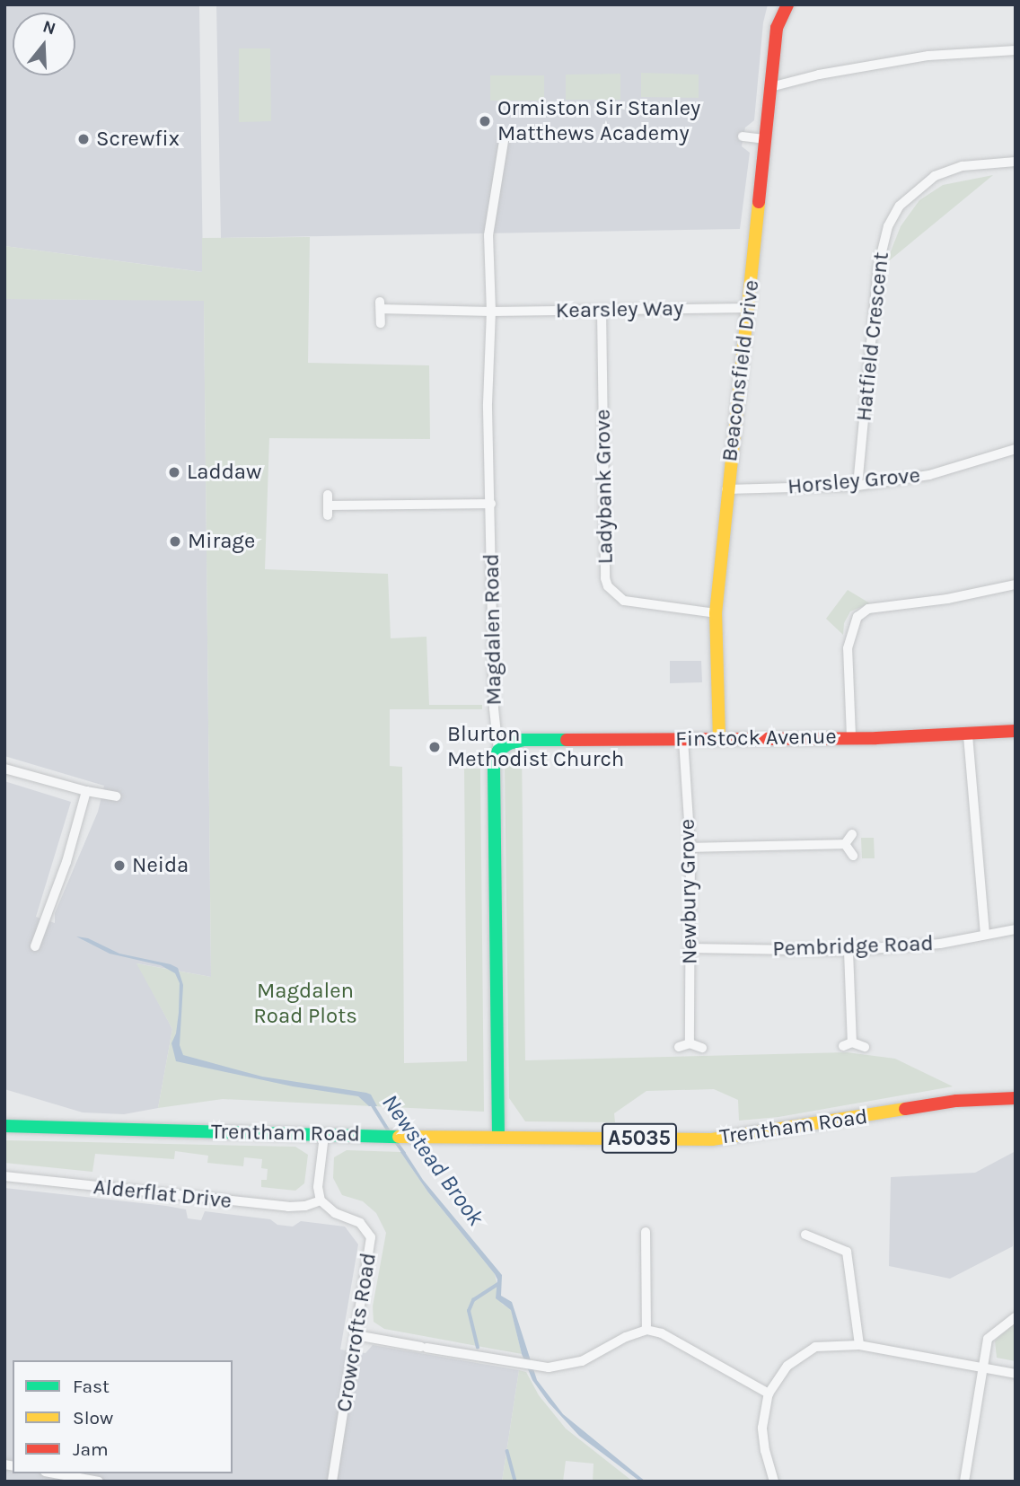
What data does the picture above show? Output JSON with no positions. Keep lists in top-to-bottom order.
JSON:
{
  "streets": {
    "street": [
      "Kearsley Way",
      "Hatfield Crescent",
      "Beaconsfield Drive",
      "Horsley Grove",
      "Ladybank Grove",
      "Magdalen Road",
      "Finstock Avenue",
      "Newbury Grove",
      "Pembridge Road",
      "Trentham Road",
      "A5035",
      "Alderflat Drive",
      "Crowcrofts Road"
    ]
  },
  "crossings": [
    ["Kearsley Way", "Beaconsfield Drive"],
    ["Kearsley Way", "Ladybank Grove"],
    ["Kearsley Way", "Magdalen Road"],
    ["Hatfield Crescent", "Horsley Grove"],
    ["Beaconsfield Drive", "Horsley Grove"],
    ["Beaconsfield Drive", "Ladybank Grove"],
    ["Beaconsfield Drive", "Finstock Avenue"],
    ["Magdalen Road", "Finstock Avenue"],
    ["Magdalen Road", "Trentham Road"],
    ["Finstock Avenue", "Newbury Grove"],
    ["Newbury Grove", "Pembridge Road"],
    ["Alderflat Drive", "Crowcrofts Road"]
  ],
  "water": ["Newstead Brook"],
  "parks": ["Magdalen Road Plots"],
  "places": [
    "Ormiston Sir Stanley Matthews Academy",
    "Screwfix",
    "Laddaw",
    "Mirage",
    "Blurton Methodist Church",
    "Neida"
  ],
  "legend": ["Fast", "Slow", "Jam"],
  "north": "top"
}
